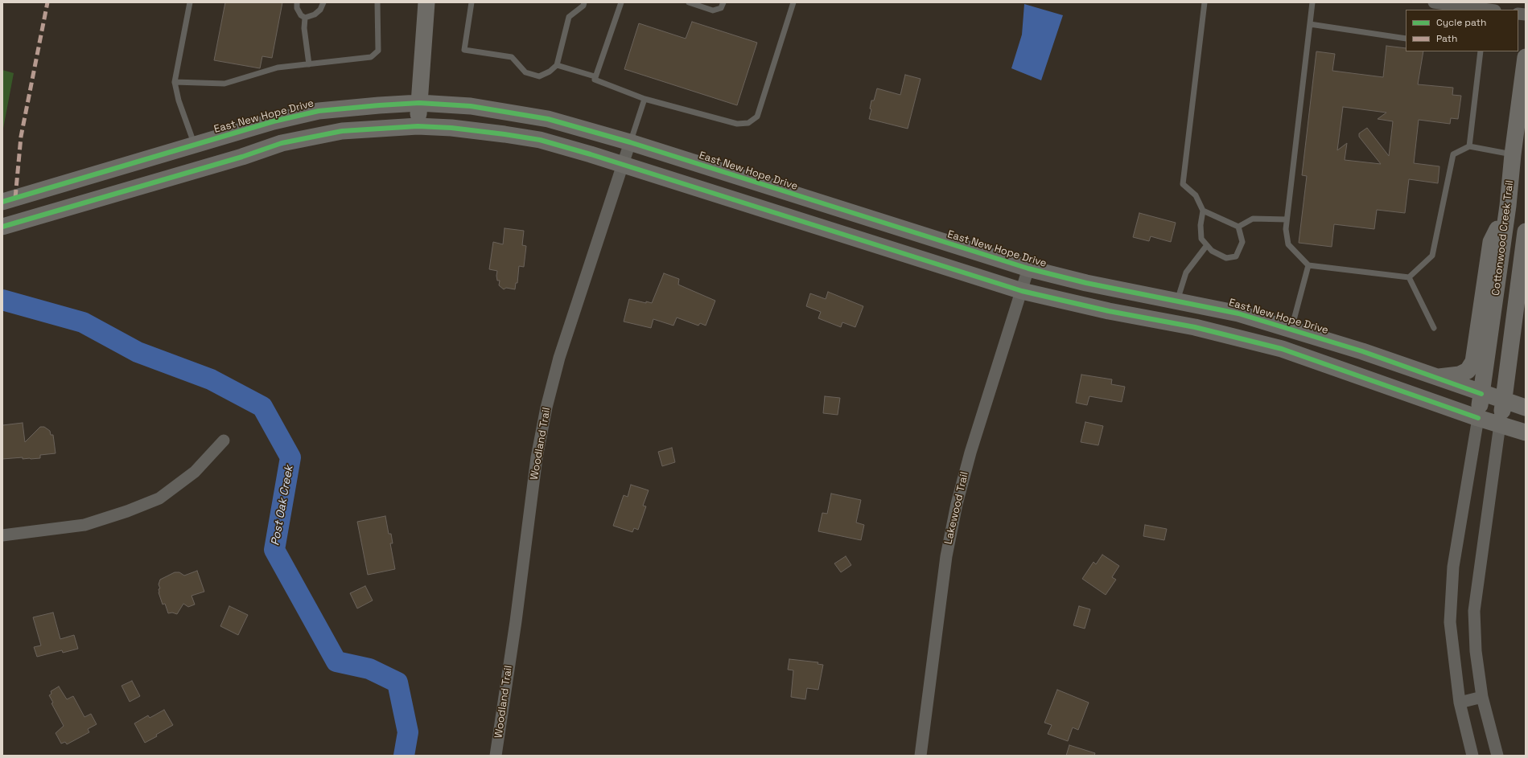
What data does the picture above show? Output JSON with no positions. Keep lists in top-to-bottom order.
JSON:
{
  "streets": {
    "street": [
      "East New Hope Drive",
      "Cottonwood Creek Trail",
      "Woodland Trail",
      "Lakewood Trail"
    ]
  },
  "crossings": [
    ["East New Hope Drive", "Cottonwood Creek Trail"],
    ["East New Hope Drive", "Woodland Trail"],
    ["East New Hope Drive", "Lakewood Trail"]
  ],
  "water": ["Post Oak Creek"],
  "legend": ["Cycle path", "Path"]
}
